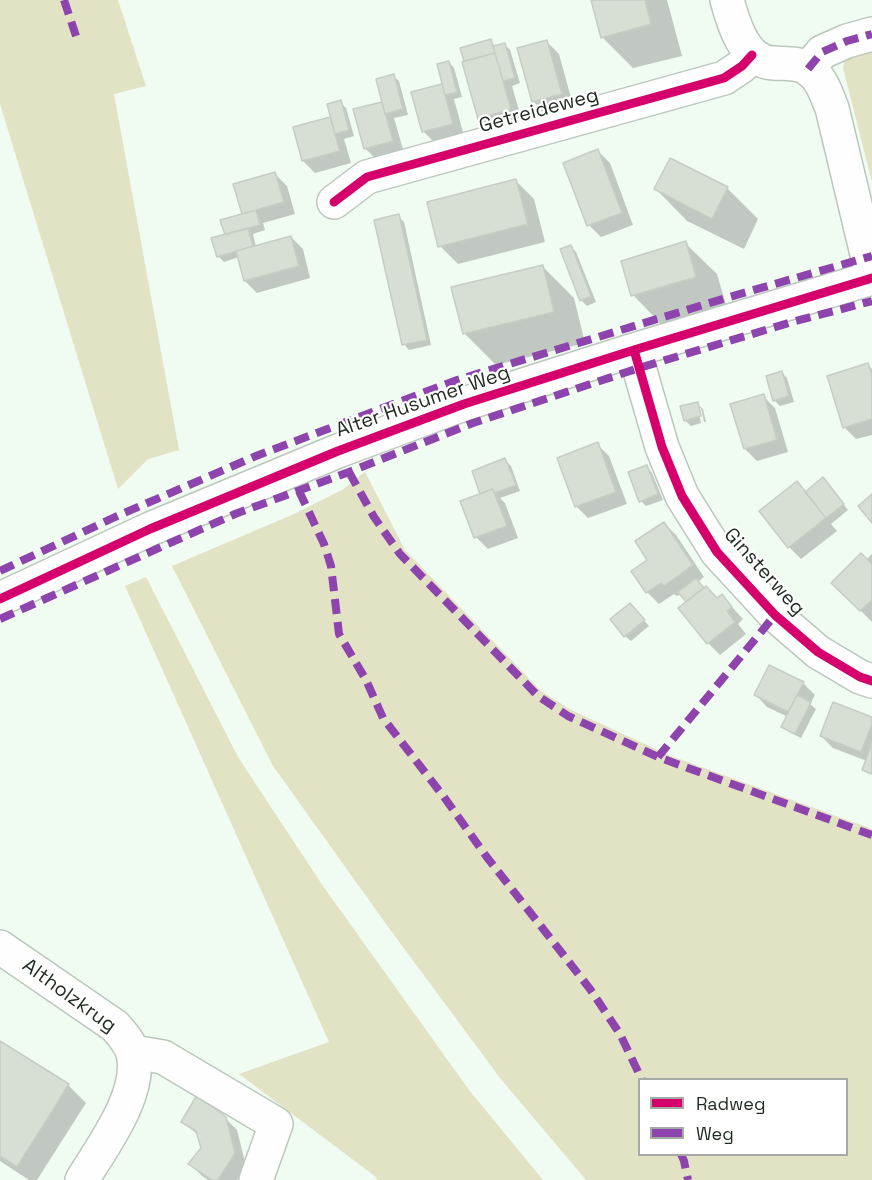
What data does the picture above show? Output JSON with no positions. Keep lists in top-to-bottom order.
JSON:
{
  "streets": {
    "street": [
      "Getreideweg",
      "Alter Husumer Weg",
      "Ginsterweg",
      "Altholzkrug"
    ]
  },
  "crossings": [
    ["Alter Husumer Weg", "Ginsterweg"]
  ],
  "legend": ["Radweg", "Weg"]
}
